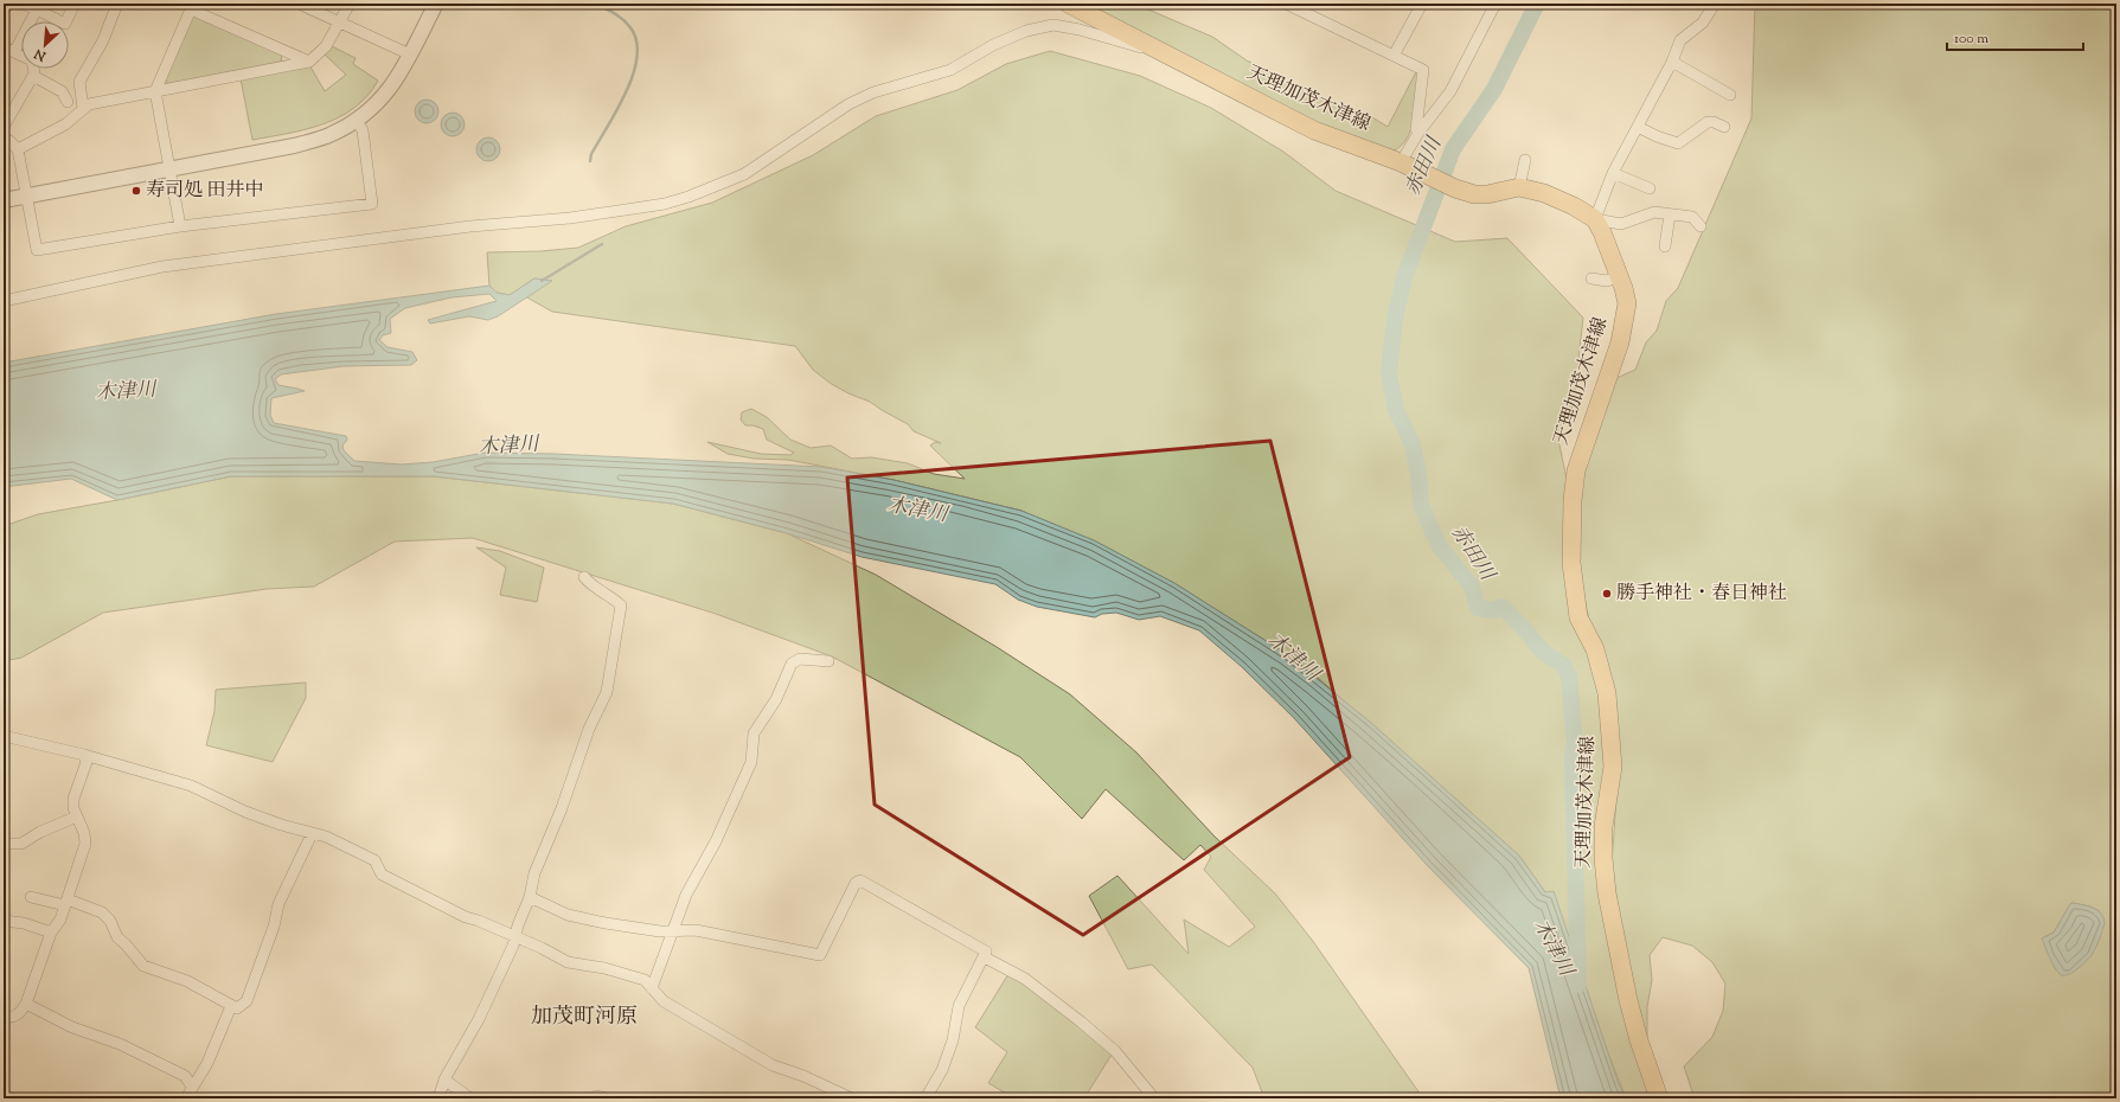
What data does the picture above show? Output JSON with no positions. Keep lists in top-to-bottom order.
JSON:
{
  "streets": {
    "main road": ["天理加茂木津線"]
  },
  "districts": ["加茂町河原"],
  "water": ["赤田川", "木津川"],
  "places": ["寿司処 田井中", "勝手神社・春日神社"],
  "scale_bar": "100 m",
  "north": "bottom left"
}
